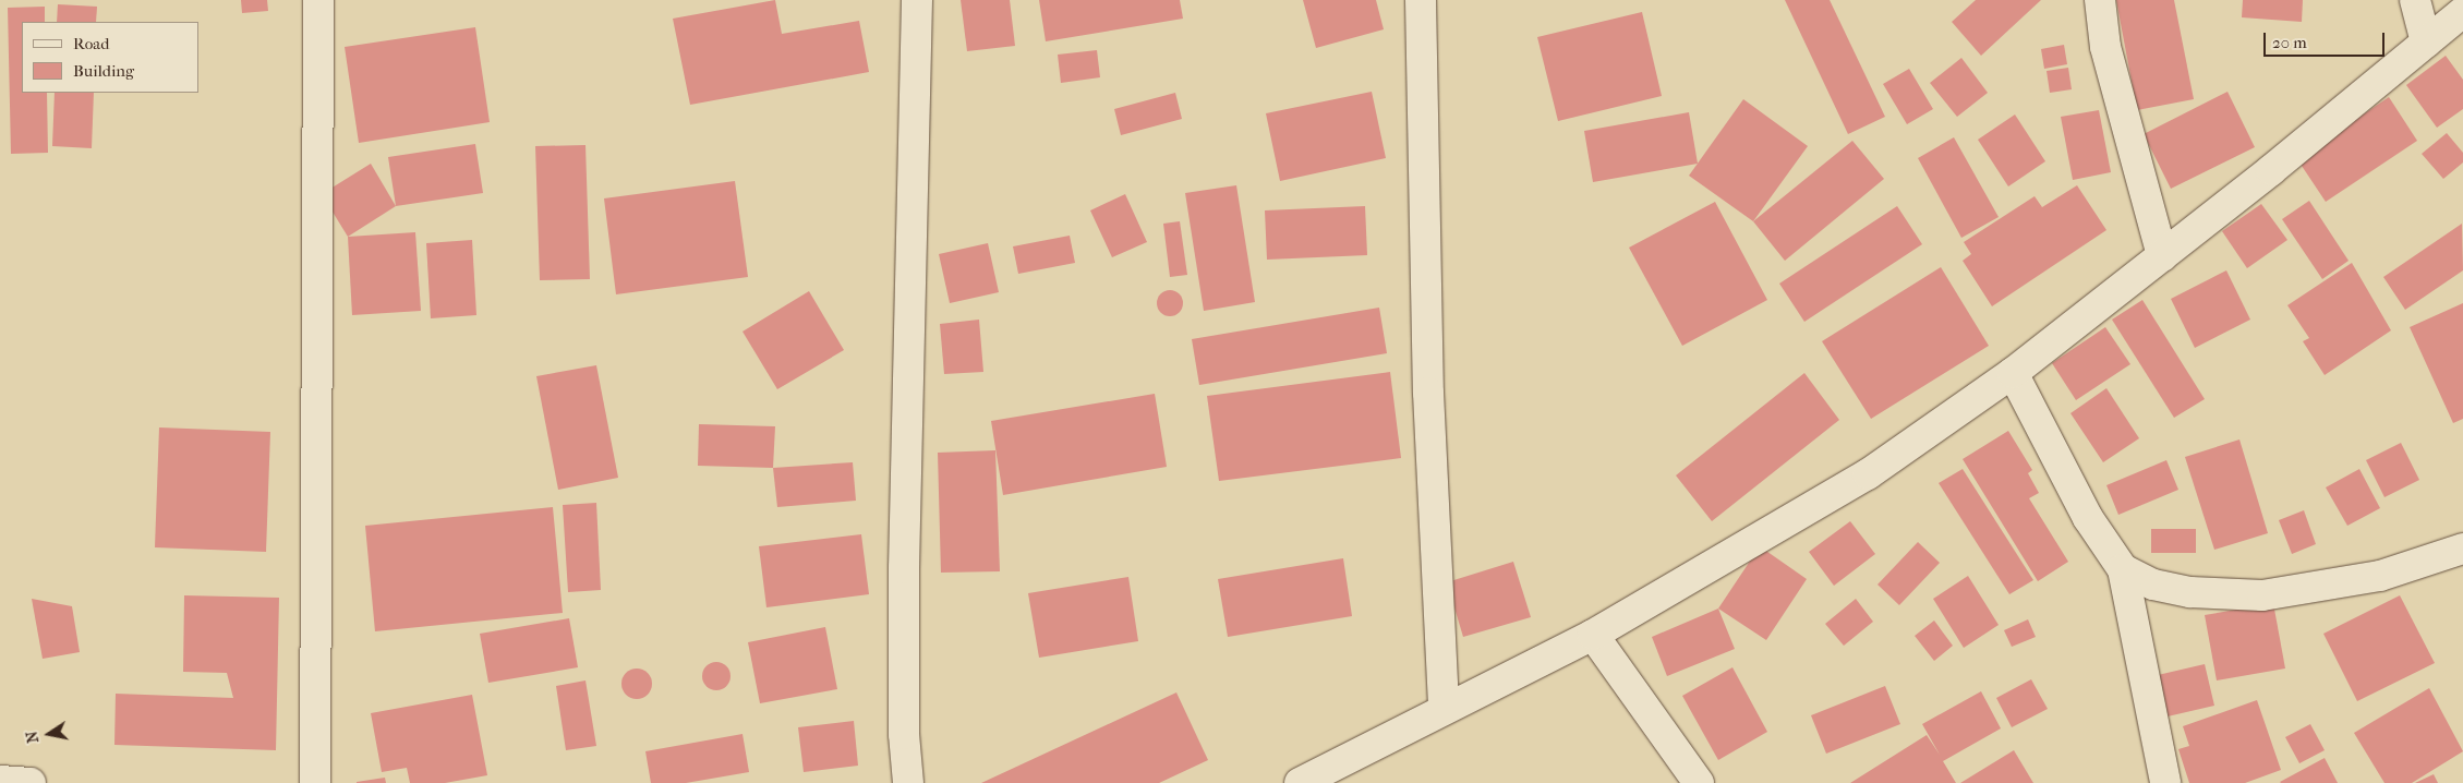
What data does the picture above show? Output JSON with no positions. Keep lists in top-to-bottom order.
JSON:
{
  "legend": ["Road", "Building"],
  "scale_bar": "20 m",
  "north": "left"
}
